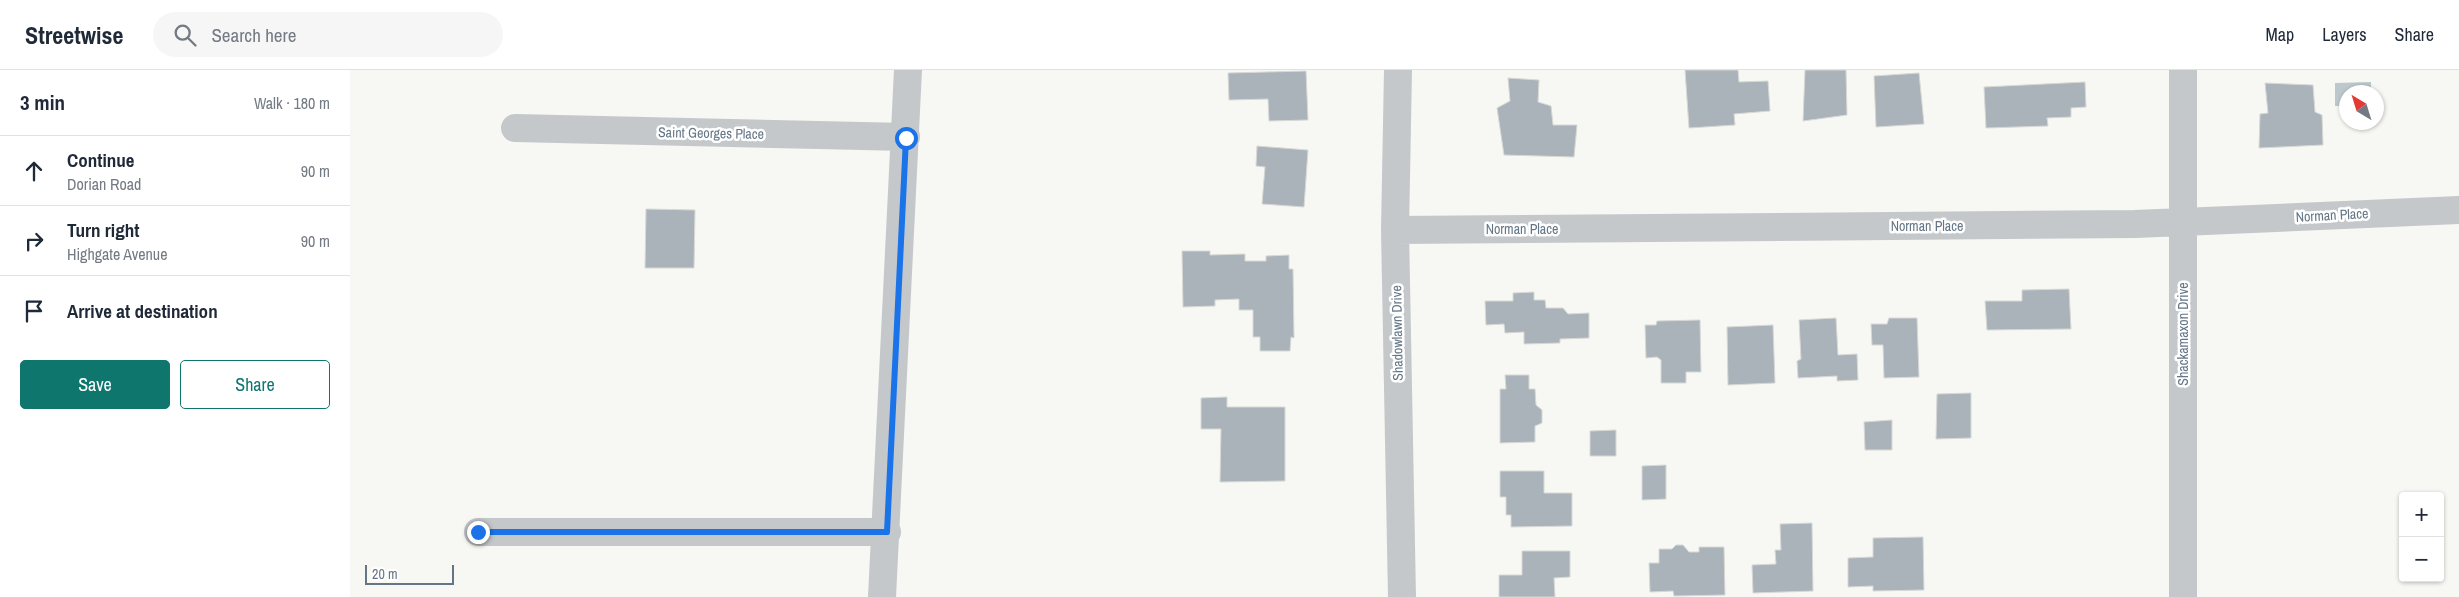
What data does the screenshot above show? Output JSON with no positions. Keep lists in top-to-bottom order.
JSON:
{
  "streets": {
    "street": [
      "Saint Georges Place",
      "Norman Place",
      "Shadowlawn Drive",
      "Shackamaxon Drive"
    ]
  },
  "crossings": [
    ["Norman Place", "Shadowlawn Drive"],
    ["Norman Place", "Shackamaxon Drive"]
  ],
  "scale_bar": "20 m",
  "north": "top left",
  "page": {
    "header": "Streetwise",
    "search": "Search here",
    "nav": ["Map", "Layers", "Share"],
    "heading": ["3 min", "Walk · 180 m"],
    "list": [
      ["Continue", "Dorian Road", "90 m"],
      ["Turn right", "Highgate Avenue", "90 m"],
      "Arrive at destination"
    ],
    "buttons": ["Save", "Share"],
    "map_buttons": ["+", "−"],
    "scale": "20 m"
  }
}
